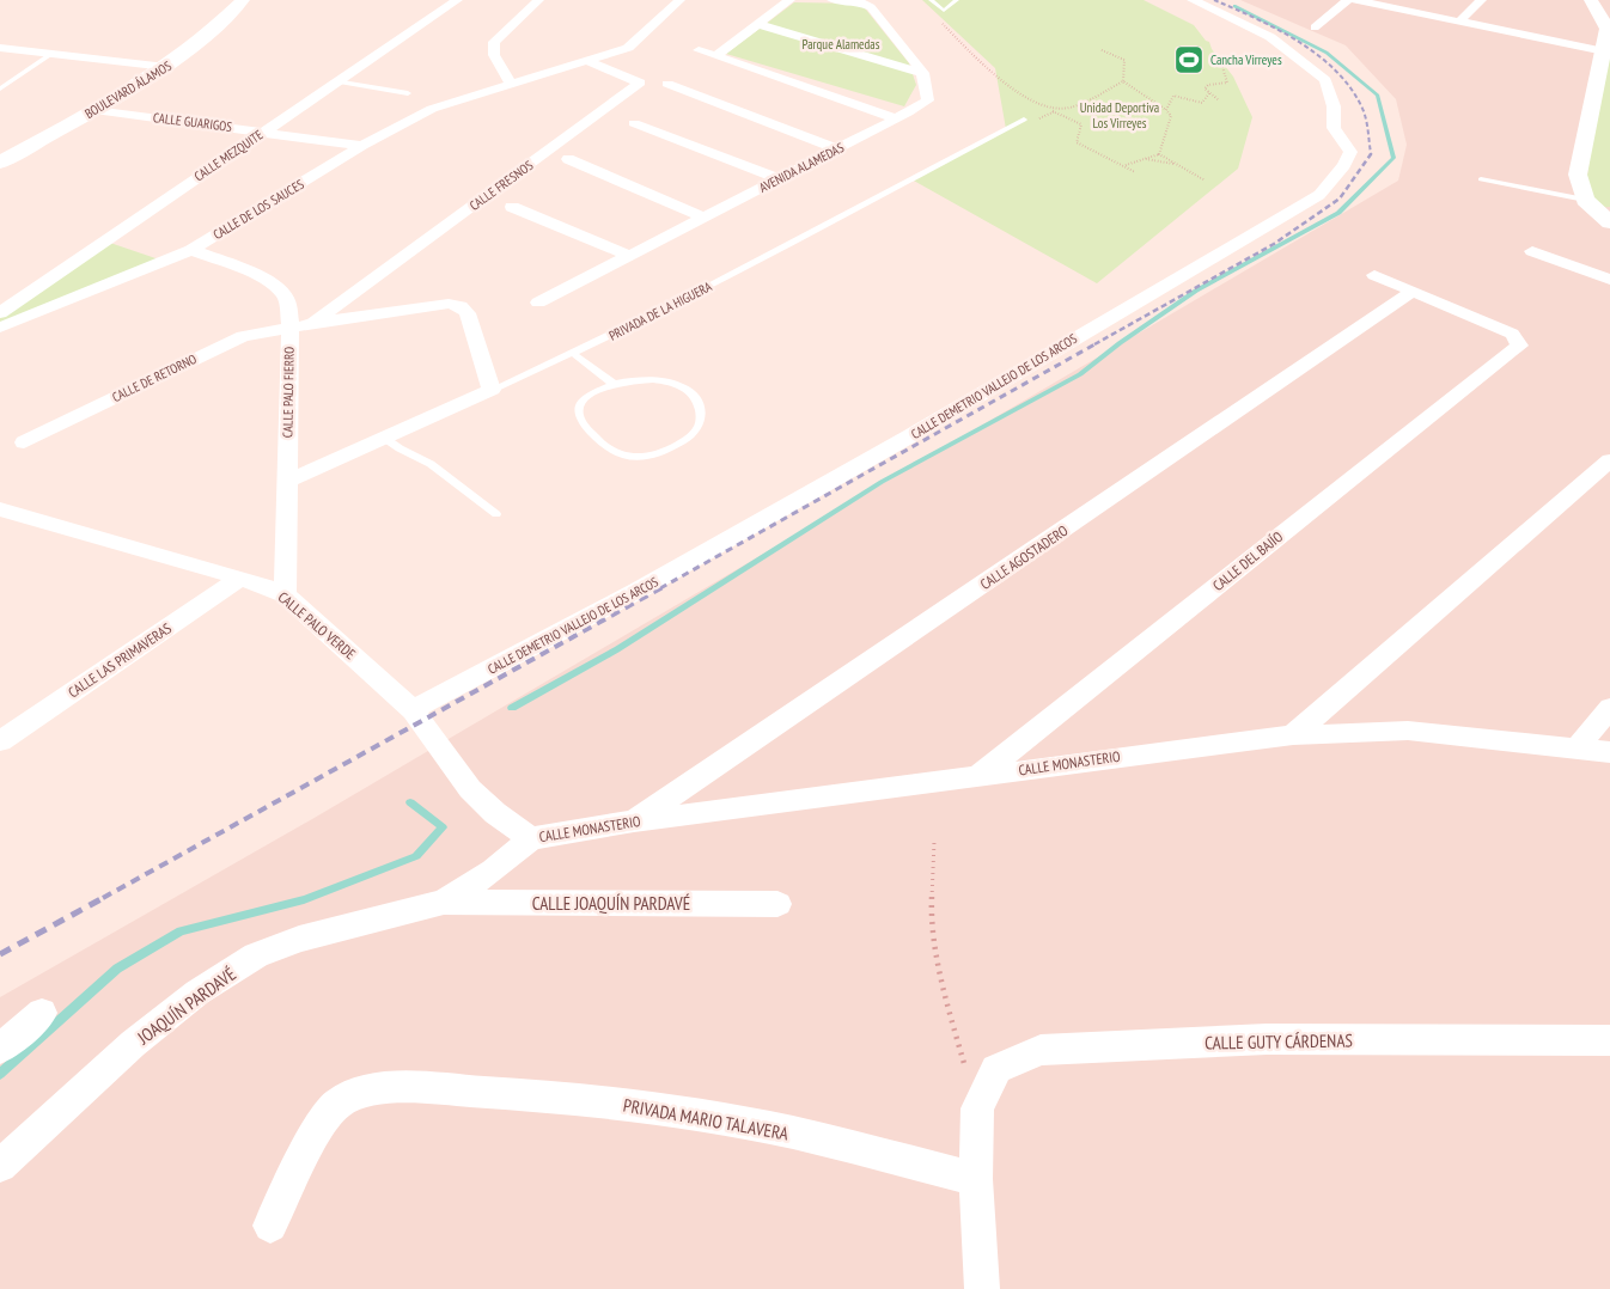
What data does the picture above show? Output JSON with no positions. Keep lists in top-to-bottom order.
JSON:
{
  "streets": {
    "street": [
      "BOULEVARD ÁLAMOS",
      "CALLE GUARIGOS",
      "CALLE MEZQUITE",
      "AVENIDA ALAMEDAS",
      "CALLE FRESNOS",
      "CALLE DE LOS SAUCES",
      "PRIVADA DE LA HIGUERA",
      "CALLE DE RETORNO",
      "CALLE DEMETRIO VALLEJO DE LOS ARCOS",
      "CALLE PALO FIERRO",
      "CALLE AGOSTADERO",
      "CALLE DEL BAJÍO",
      "CALLE PALO VERDE",
      "CALLE LAS PRIMAVERAS",
      "CALLE MONASTERIO",
      "CALLE JOAQUÍN PARDAVÉ",
      "JOAQUÍN PARDAVÉ",
      "CALLE GUTY CÁRDENAS",
      "PRIVADA MARIO TALAVERA"
    ]
  },
  "crossings": [
    ["BOULEVARD ÁLAMOS", "CALLE GUARIGOS"],
    ["CALLE GUARIGOS", "CALLE MEZQUITE"],
    ["CALLE GUARIGOS", "CALLE DE LOS SAUCES"],
    ["CALLE FRESNOS", "CALLE DE LOS SAUCES"],
    ["CALLE FRESNOS", "CALLE DE RETORNO"],
    ["CALLE DE LOS SAUCES", "CALLE PALO FIERRO"],
    ["PRIVADA DE LA HIGUERA", "CALLE DE RETORNO"],
    ["PRIVADA DE LA HIGUERA", "CALLE PALO FIERRO"],
    ["CALLE DE RETORNO", "CALLE PALO FIERRO"],
    ["CALLE DEMETRIO VALLEJO DE LOS ARCOS", "CALLE PALO VERDE"],
    ["CALLE PALO FIERRO", "CALLE PALO VERDE"],
    ["CALLE AGOSTADERO", "CALLE DEL BAJÍO"],
    ["CALLE AGOSTADERO", "CALLE MONASTERIO"],
    ["CALLE DEL BAJÍO", "CALLE MONASTERIO"],
    ["CALLE PALO VERDE", "CALLE LAS PRIMAVERAS"],
    ["CALLE PALO VERDE", "CALLE MONASTERIO"],
    ["CALLE PALO VERDE", "JOAQUÍN PARDAVÉ"],
    ["CALLE MONASTERIO", "JOAQUÍN PARDAVÉ"],
    ["CALLE JOAQUÍN PARDAVÉ", "JOAQUÍN PARDAVÉ"],
    ["CALLE GUTY CÁRDENAS", "PRIVADA MARIO TALAVERA"]
  ],
  "parks": ["Parque Alamedas", "Unidad Deportiva Los Virreyes"],
  "places": {
    "sports": ["Cancha Virreyes"]
  }
}
